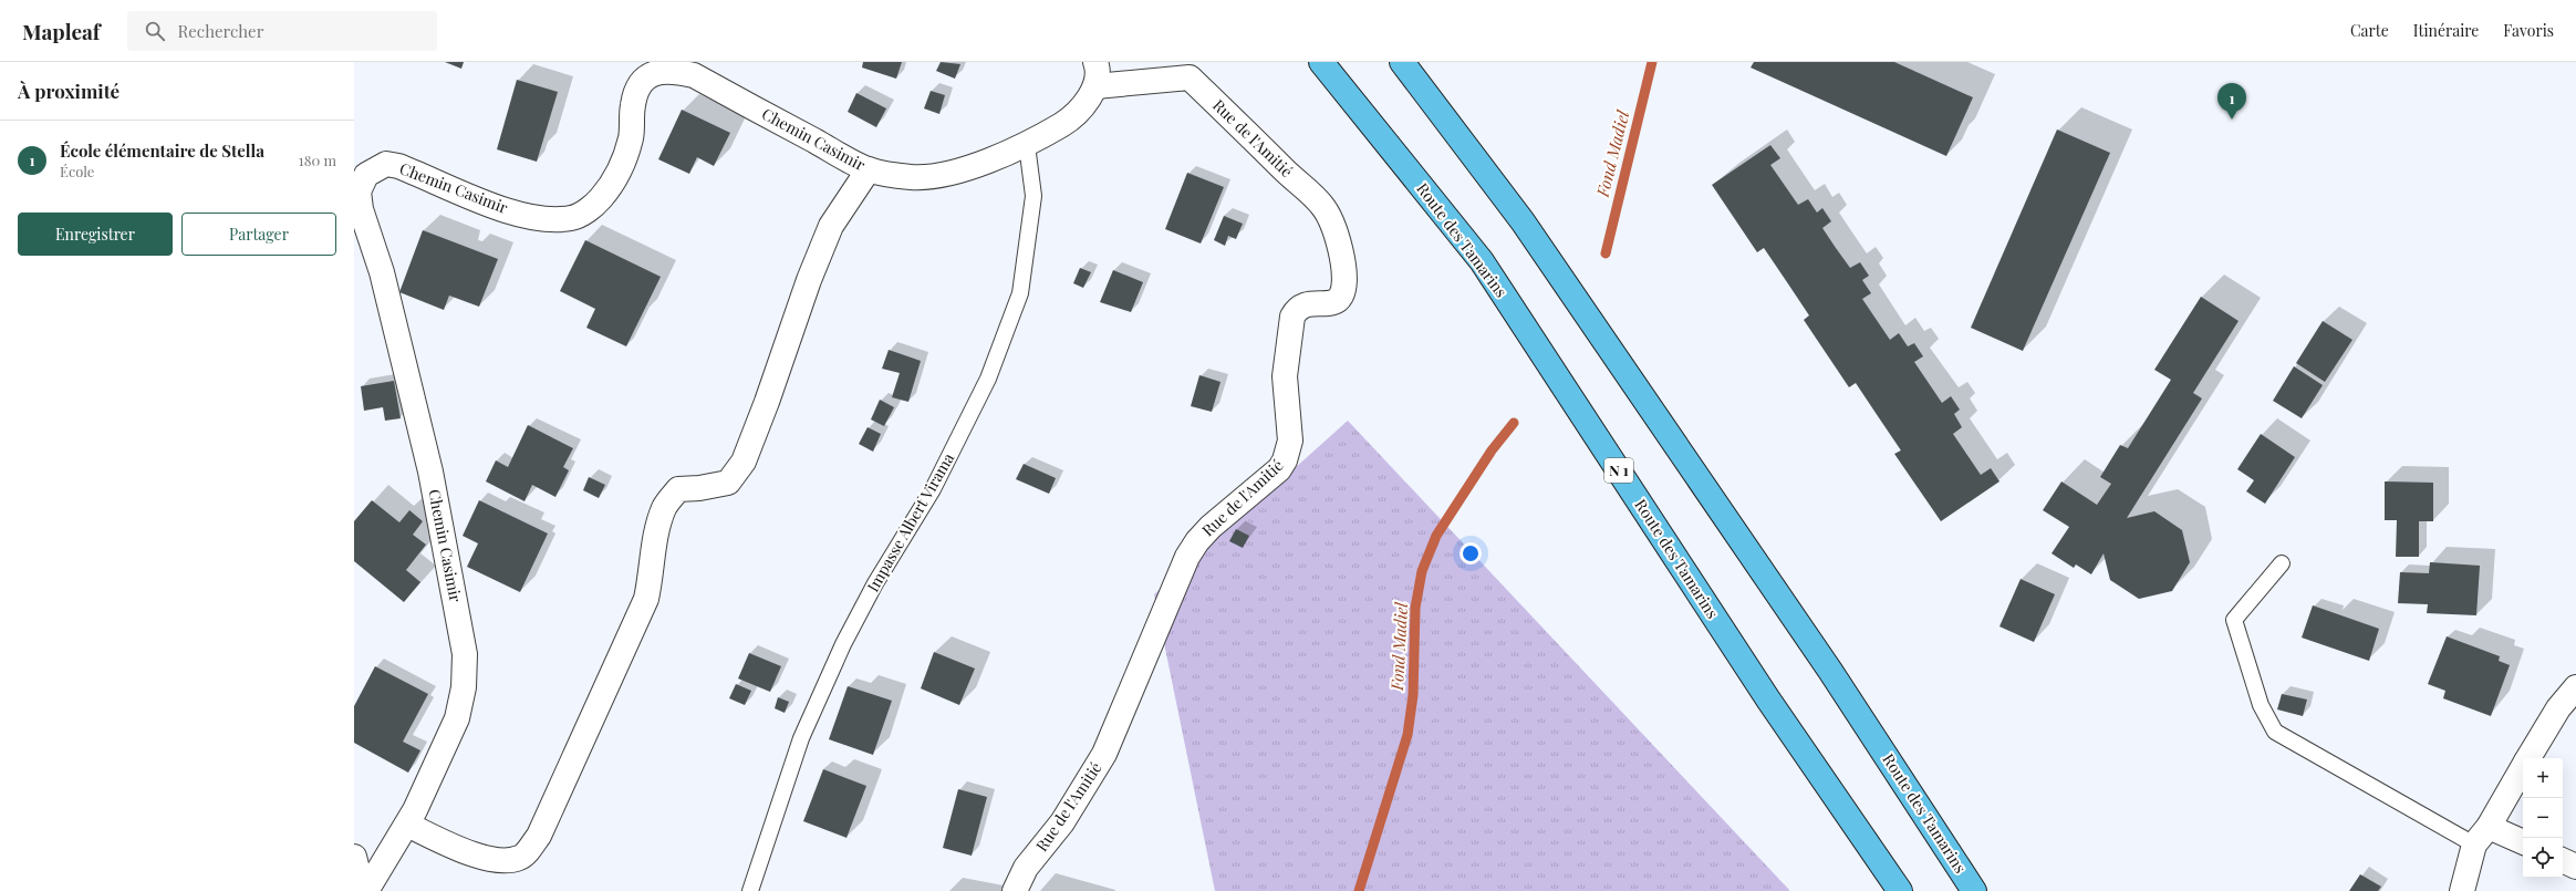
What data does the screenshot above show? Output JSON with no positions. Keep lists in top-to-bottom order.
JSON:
{
  "streets": {
    "highway": ["Route des Tamarins", "N 1"],
    "street": ["Rue de l'Amitié", "Chemin Casimir"],
    "lane": ["Impasse Albert Virama"]
  },
  "crossings": [
    ["Rue de l'Amitié", "Chemin Casimir"],
    ["Chemin Casimir", "Impasse Albert Virama"]
  ],
  "water": ["Fond Madiel"],
  "page": {
    "header": "Mapleaf",
    "search": "Rechercher",
    "nav": ["Carte", "Itinéraire", "Favoris"],
    "heading": "À proximité",
    "pins": "1",
    "list": [
      {
        "mark": "1",
        "name": "École élémentaire de Stella",
        "note": "École",
        "value": "180 m"
      }
    ],
    "buttons": ["Enregistrer", "Partager"],
    "map_buttons": ["+", "−"]
  }
}
